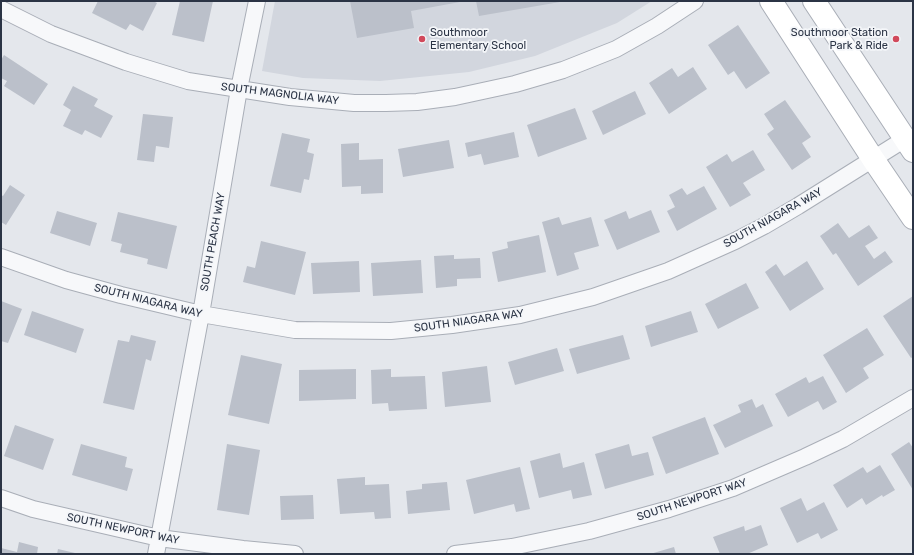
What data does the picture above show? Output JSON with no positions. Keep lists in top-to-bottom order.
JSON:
{
  "streets": {
    "street": [
      "SOUTH MAGNOLIA WAY",
      "SOUTH NIAGARA WAY",
      "SOUTH PEACH WAY",
      "SOUTH NEWPORT WAY"
    ]
  },
  "crossings": [
    ["SOUTH MAGNOLIA WAY", "SOUTH PEACH WAY"],
    ["SOUTH NIAGARA WAY", "SOUTH PEACH WAY"],
    ["SOUTH PEACH WAY", "SOUTH NEWPORT WAY"]
  ],
  "places": ["Southmoor Elementary School", "Southmoor Station Park & Ride"]
}
